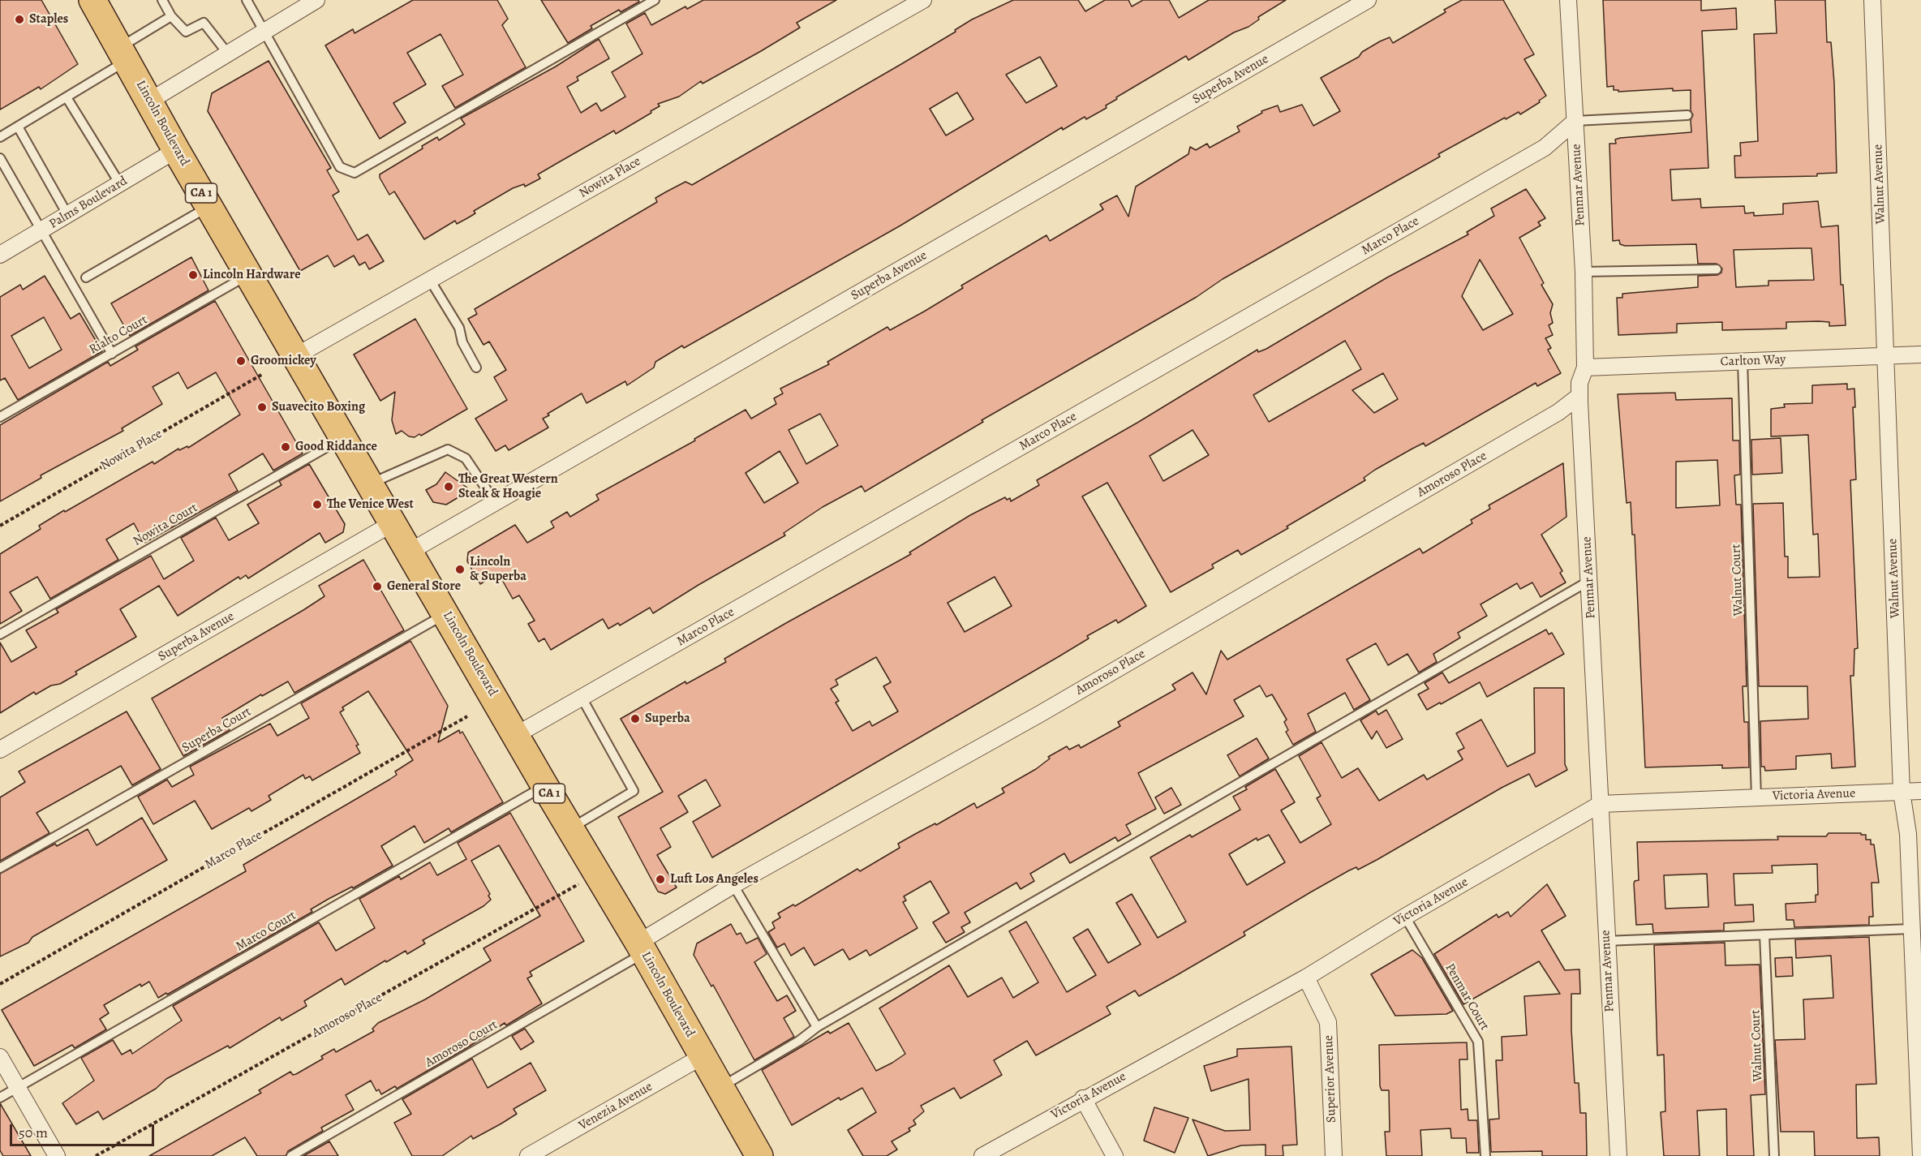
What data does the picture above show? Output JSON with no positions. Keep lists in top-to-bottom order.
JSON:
{
  "streets": {
    "highway": ["Lincoln Boulevard", "CA 1"],
    "street": [
      "Superba Avenue",
      "Nowita Place",
      "Walnut Avenue",
      "Penmar Avenue",
      "Palms Boulevard",
      "Marco Place",
      "Carlton Way",
      "Amoroso Place",
      "Victoria Avenue",
      "Superior Avenue",
      "Venezia Avenue"
    ],
    "lane": [
      "Rialto Court",
      "Nowita Court",
      "Walnut Court",
      "Superba Court",
      "Marco Court",
      "Penmar Court",
      "Amoroso Court"
    ]
  },
  "crossings": [
    ["Superba Avenue", "Lincoln Boulevard"],
    ["Lincoln Boulevard", "Nowita Place"],
    ["Lincoln Boulevard", "Palms Boulevard"],
    ["Lincoln Boulevard", "Marco Place"],
    ["Lincoln Boulevard", "Rialto Court"],
    ["Lincoln Boulevard", "Amoroso Place"],
    ["Lincoln Boulevard", "Nowita Court"],
    ["Lincoln Boulevard", "Superba Court"],
    ["Lincoln Boulevard", "Marco Court"],
    ["Lincoln Boulevard", "Amoroso Court"],
    ["Lincoln Boulevard", "Venezia Avenue"],
    ["Walnut Avenue", "Carlton Way"],
    ["Walnut Avenue", "Victoria Avenue"],
    ["Penmar Avenue", "Marco Place"],
    ["Penmar Avenue", "Carlton Way"],
    ["Penmar Avenue", "Amoroso Place"],
    ["Penmar Avenue", "Victoria Avenue"],
    ["Carlton Way", "Walnut Court"],
    ["Amoroso Place", "Amoroso Court"],
    ["Walnut Court", "Victoria Avenue"],
    ["Victoria Avenue", "Penmar Court"],
    ["Victoria Avenue", "Superior Avenue"]
  ],
  "places": [
    "Staples",
    "Lincoln Hardware",
    "Groomickey",
    "Suavecito Boxing",
    "Good Riddance",
    "The Great Western Steak & Hoagie",
    "The Venice West",
    "Lincoln & Superba",
    "General Store",
    "Superba",
    "Luft Los Angeles"
  ],
  "scale_bar": "50 m"
}
